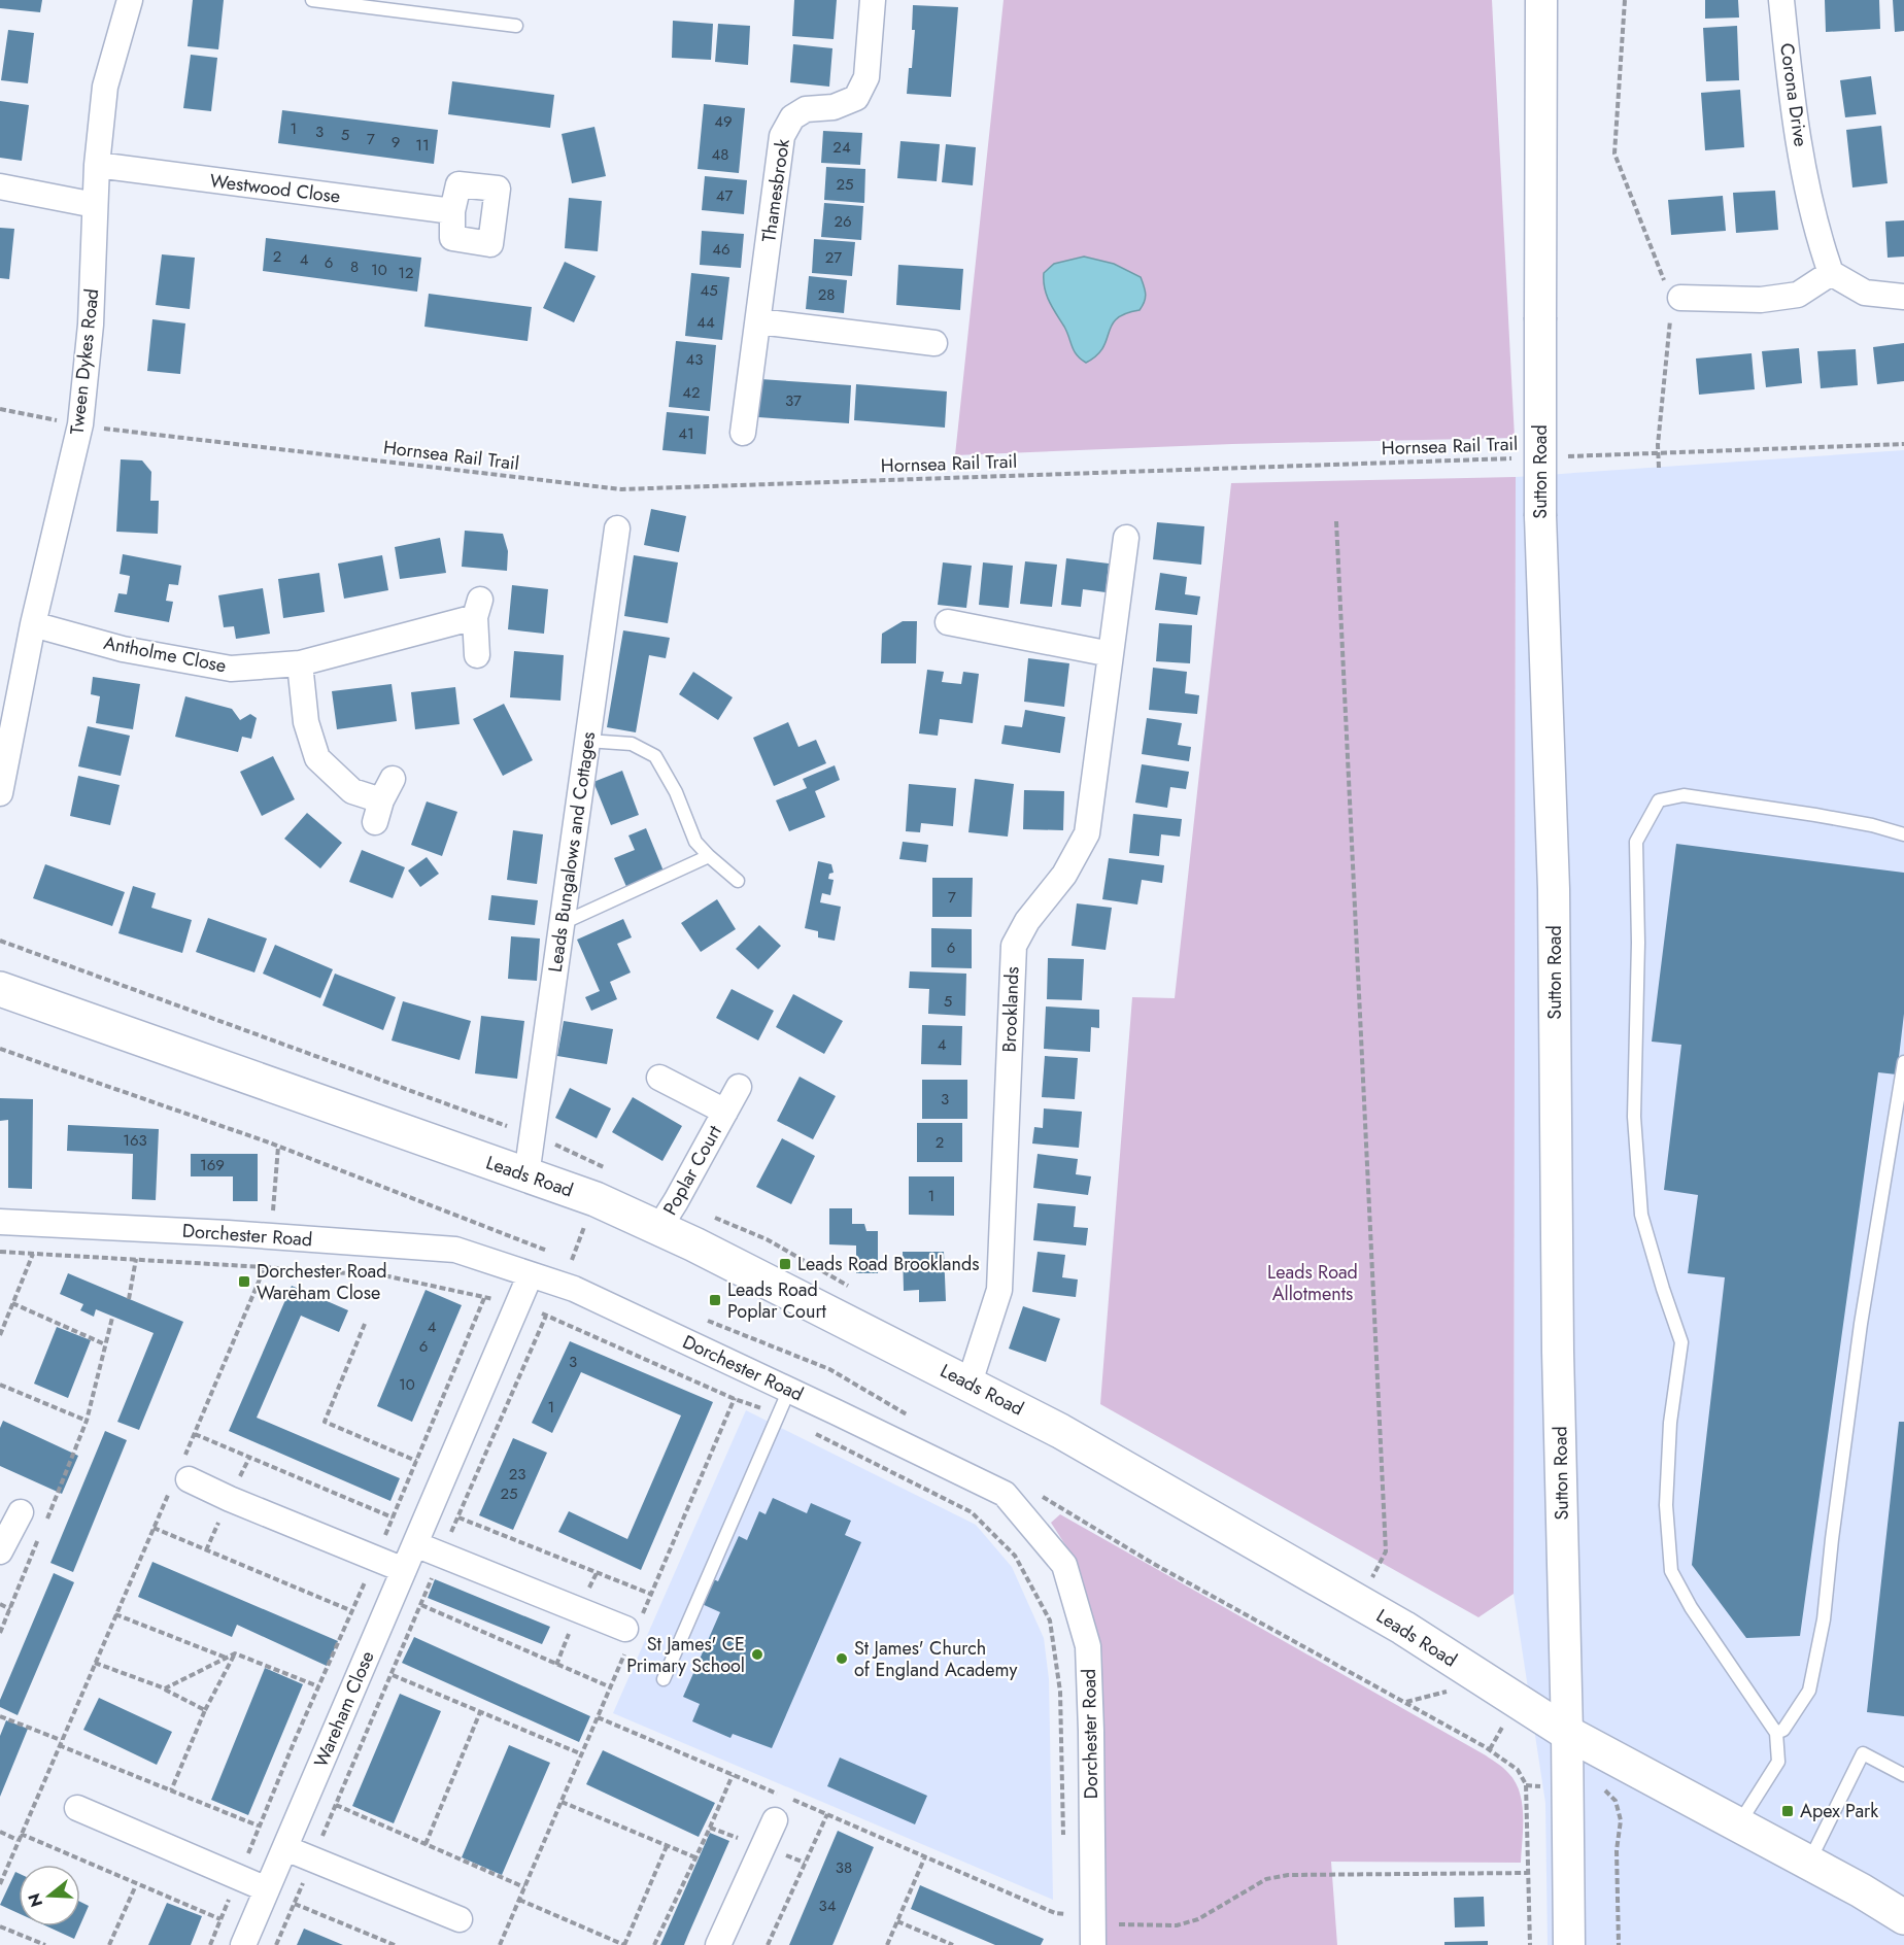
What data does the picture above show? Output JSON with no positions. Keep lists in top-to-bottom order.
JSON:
{
  "streets": {
    "main road": ["Leads Road"],
    "street": [
      "Corona Drive",
      "Westwood Close",
      "Thamesbrook",
      "Tween Dykes Road",
      "Sutton Road",
      "Antholme Close",
      "Leads Bungalows and Cottages",
      "Brooklands",
      "Poplar Court",
      "Dorchester Road",
      "Wareham Close"
    ],
    "path": ["Hornsea Rail Trail"]
  },
  "crossings": [
    ["Westwood Close", "Tween Dykes Road"],
    ["Tween Dykes Road", "Hornsea Rail Trail"],
    ["Tween Dykes Road", "Antholme Close"],
    ["Sutton Road", "Leads Road"],
    ["Leads Bungalows and Cottages", "Leads Road"],
    ["Brooklands", "Leads Road"],
    ["Poplar Court", "Leads Road"],
    ["Dorchester Road", "Wareham Close"]
  ],
  "parks": ["Leads Road Allotments"],
  "places": {
    "transit": [
      "Leads Road Brooklands",
      "Dorchester Road Wareham Close",
      "Leads Road Poplar Court",
      "Apex Park"
    ],
    "other": ["St James' CE Primary School", "St James' Church of England Academy"]
  },
  "house_numbers": [
    "49",
    "1",
    "3",
    "5",
    "7",
    "9",
    "11",
    "24",
    "48",
    "25",
    "47",
    "26",
    "46",
    "2",
    "27",
    "4",
    "6",
    "8",
    "10",
    "12",
    "45",
    "28",
    "44",
    "43",
    "42",
    "37",
    "41",
    "7",
    "6",
    "5",
    "4",
    "3",
    "163",
    "2",
    "169",
    "1",
    "4",
    "6",
    "3",
    "10",
    "1",
    "23",
    "25",
    "38",
    "34"
  ],
  "north": "left"
}
